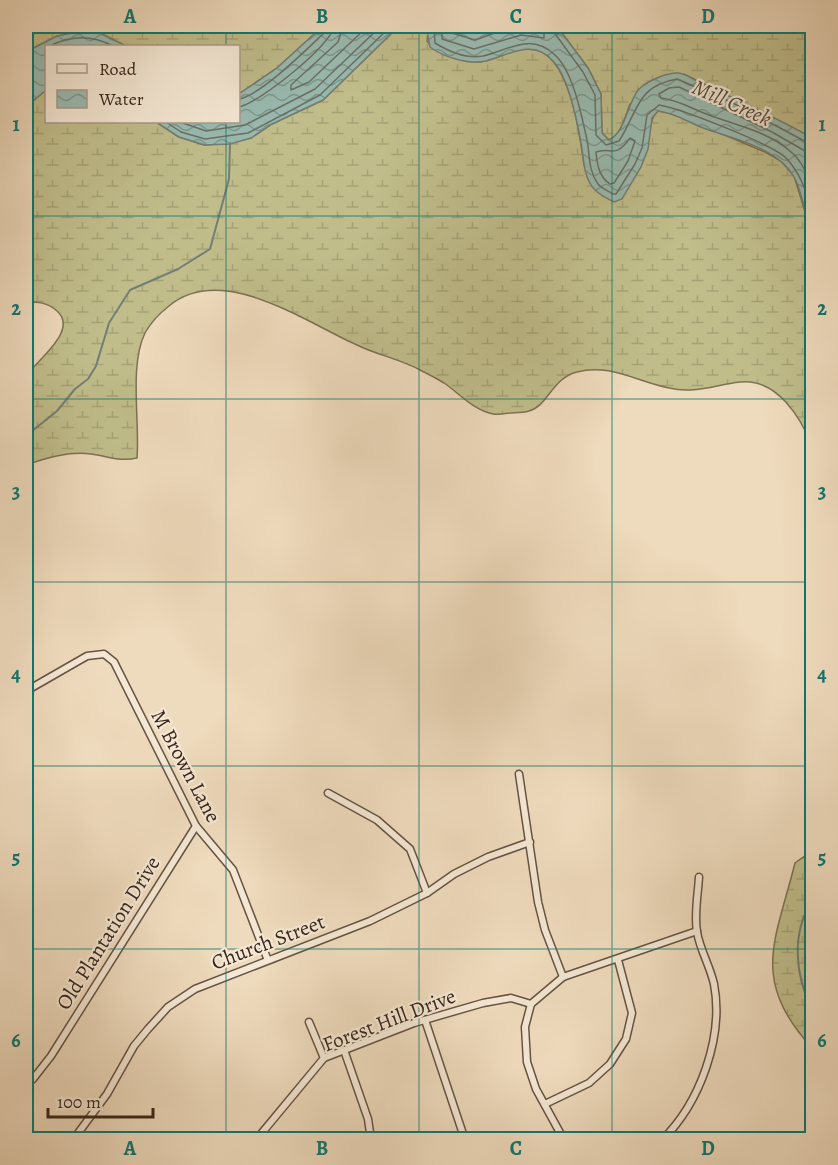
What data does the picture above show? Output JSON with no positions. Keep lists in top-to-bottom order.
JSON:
{
  "streets": {
    "street": [
      "M Brown Lane",
      "Old Plantation Drive",
      "Church Street",
      "Forest Hill Drive"
    ]
  },
  "crossings": [
    ["M Brown Lane", "Old Plantation Drive"],
    ["M Brown Lane", "Church Street"]
  ],
  "water": ["Mill Creek"],
  "legend": ["Road", "Water"],
  "scale_bar": "100 m",
  "grid": {
    "columns": [
      "A",
      "B",
      "C",
      "D"
    ],
    "rows": [
      "1",
      "2",
      "3",
      "4",
      "5",
      "6"
    ]
  }
}
